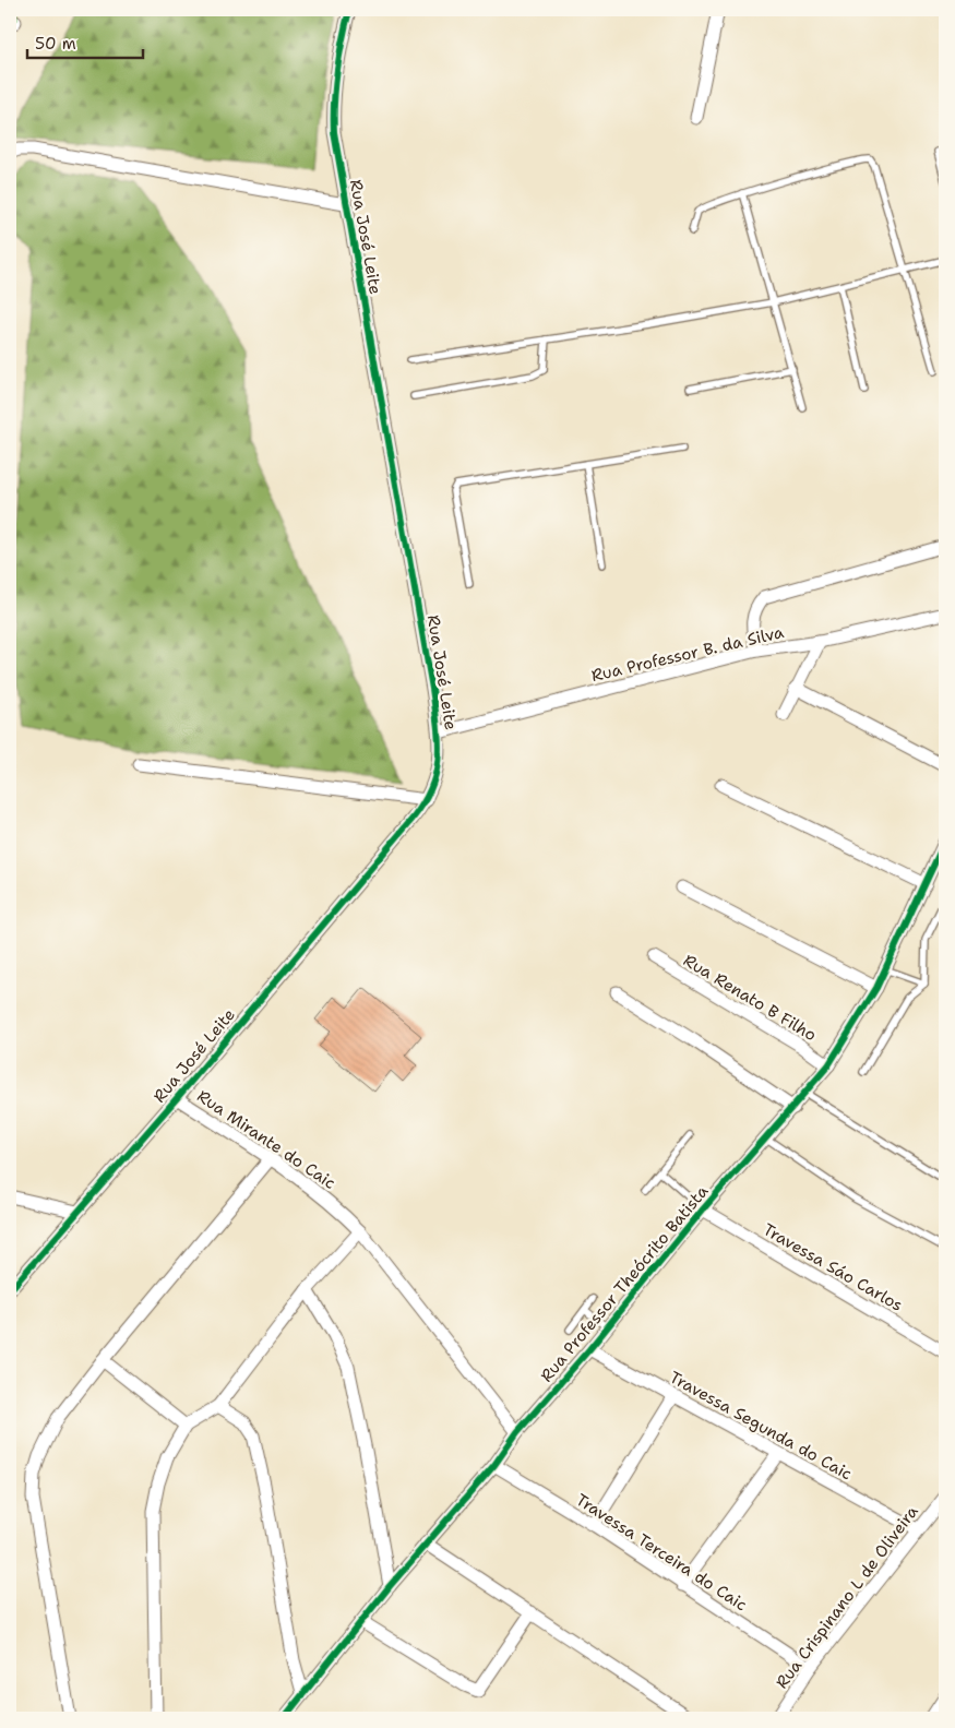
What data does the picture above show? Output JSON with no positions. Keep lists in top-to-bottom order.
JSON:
{
  "streets": {
    "street": [
      "Rua José Leite",
      "Rua Professor B. da Silva",
      "Rua Renato B Filho",
      "Rua Mirante do Caic",
      "Travessa Sáo Carlos",
      "Rua Professor Theócrito Batista",
      "Travessa Segunda do Caic",
      "Travessa Terceira do Caic",
      "Rua Crispinano L de Oliveira"
    ]
  },
  "crossings": [
    ["Rua José Leite", "Rua Professor B. da Silva"],
    ["Rua José Leite", "Rua Mirante do Caic"],
    ["Rua Renato B Filho", "Rua Professor Theócrito Batista"],
    ["Rua Mirante do Caic", "Rua Professor Theócrito Batista"],
    ["Travessa Sáo Carlos", "Rua Professor Theócrito Batista"],
    ["Rua Professor Theócrito Batista", "Travessa Segunda do Caic"],
    ["Rua Professor Theócrito Batista", "Travessa Terceira do Caic"],
    ["Travessa Segunda do Caic", "Rua Crispinano L de Oliveira"],
    ["Travessa Terceira do Caic", "Rua Crispinano L de Oliveira"]
  ],
  "scale_bar": "50 m"
}
